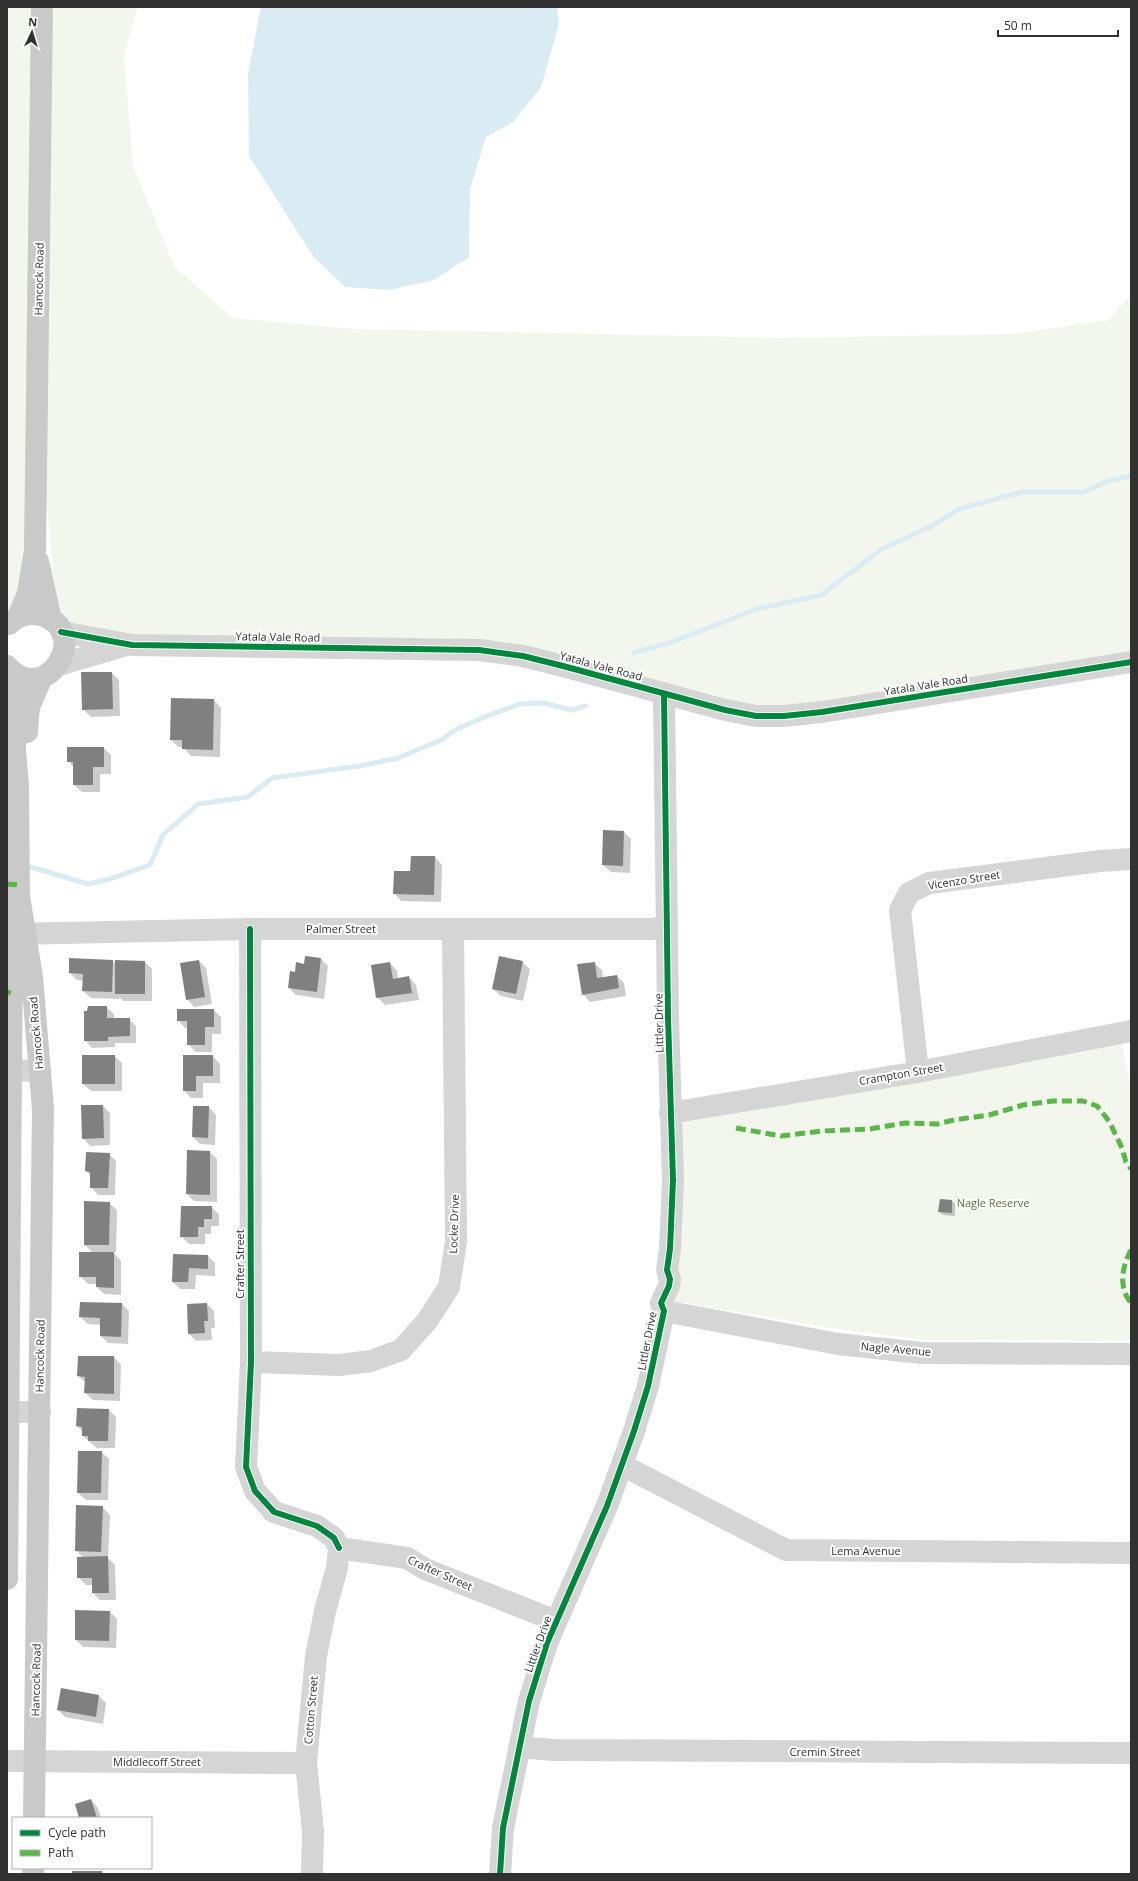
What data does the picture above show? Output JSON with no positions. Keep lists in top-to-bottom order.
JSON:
{
  "streets": {
    "main road": ["Hancock Road"],
    "street": [
      "Yatala Vale Road",
      "Vicenzo Street",
      "Palmer Street",
      "Littler Drive",
      "Crampton Street",
      "Locke Drive",
      "Crafter Street",
      "Nagle Avenue",
      "Lema Avenue",
      "Cotton Street",
      "Cremin Street",
      "Middlecoff Street"
    ]
  },
  "crossings": [
    ["Hancock Road", "Yatala Vale Road"],
    ["Hancock Road", "Palmer Street"],
    ["Hancock Road", "Middlecoff Street"],
    ["Yatala Vale Road", "Littler Drive"],
    ["Vicenzo Street", "Crampton Street"],
    ["Palmer Street", "Littler Drive"],
    ["Palmer Street", "Locke Drive"],
    ["Palmer Street", "Crafter Street"],
    ["Littler Drive", "Crampton Street"],
    ["Littler Drive", "Crafter Street"],
    ["Littler Drive", "Nagle Avenue"],
    ["Littler Drive", "Lema Avenue"],
    ["Littler Drive", "Cremin Street"],
    ["Locke Drive", "Crafter Street"],
    ["Crafter Street", "Cotton Street"],
    ["Cotton Street", "Middlecoff Street"]
  ],
  "parks": ["Nagle Reserve"],
  "legend": ["Cycle path", "Path"],
  "scale_bar": "50 m",
  "north": "top"
}
